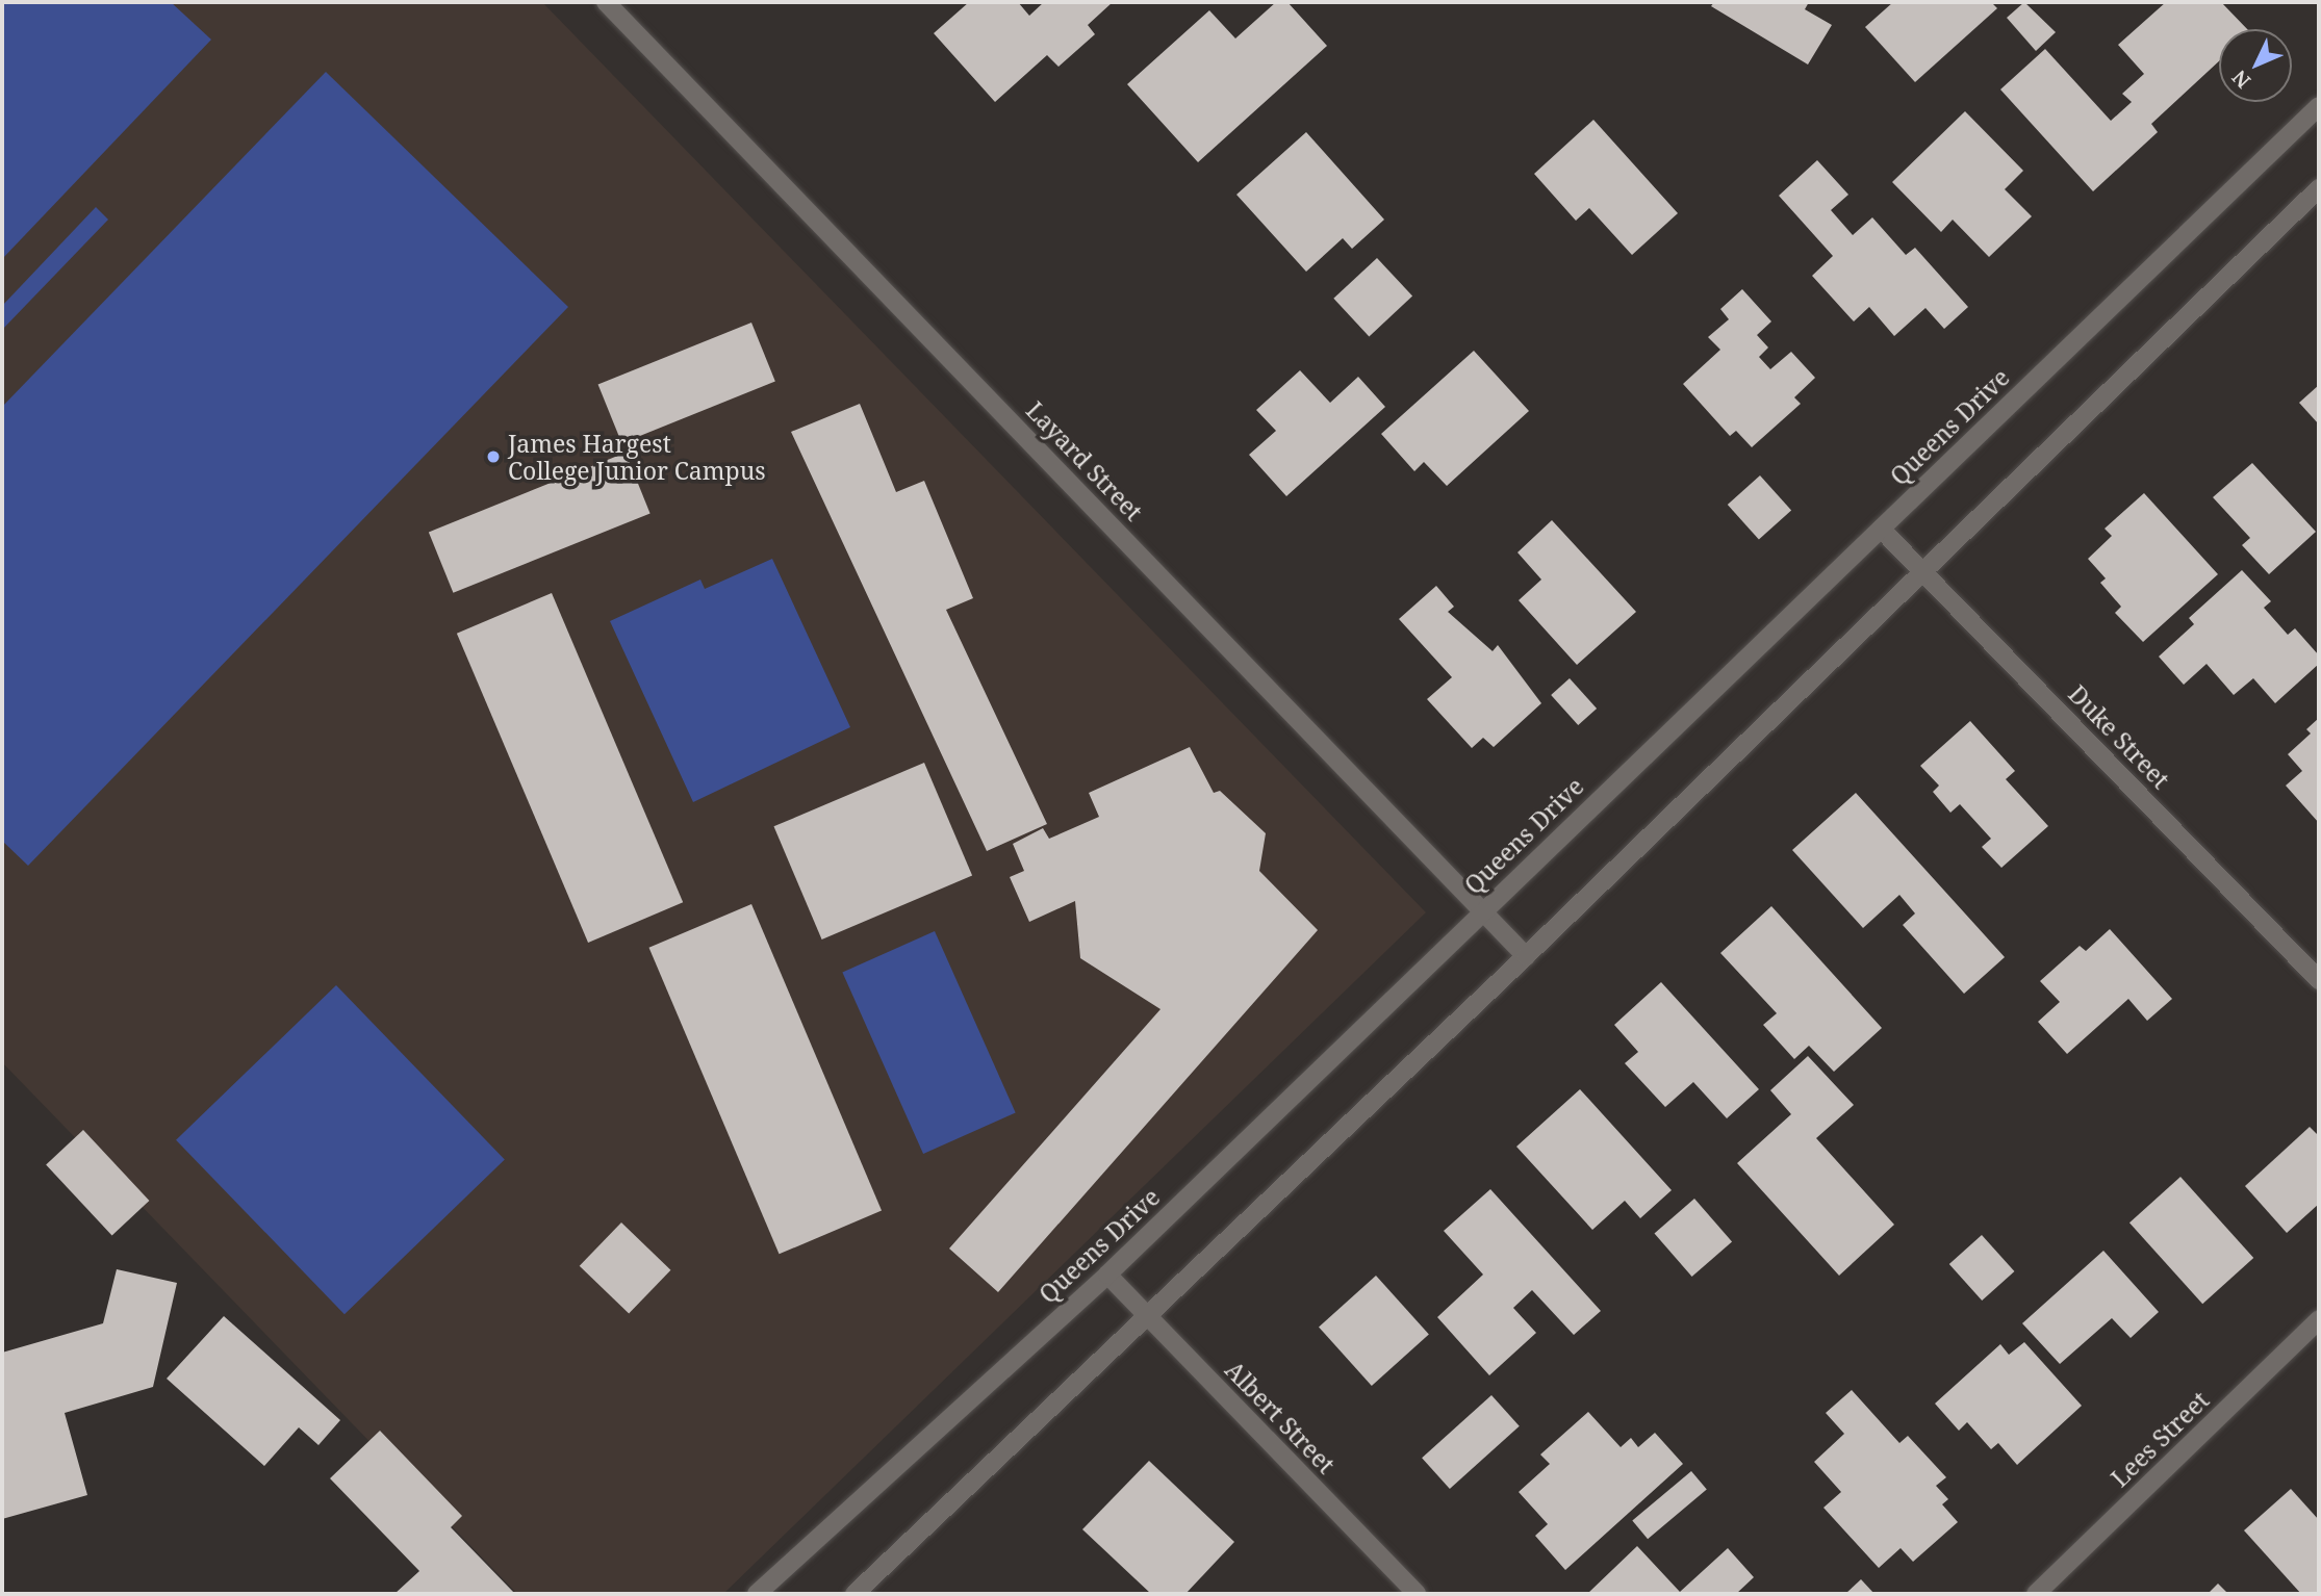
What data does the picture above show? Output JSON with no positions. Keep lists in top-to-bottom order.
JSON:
{
  "streets": {
    "main road": [
      "Queens Drive",
      "Layard Street",
      "Duke Street",
      "Albert Street",
      "Lees Street"
    ]
  },
  "crossings": [
    ["Queens Drive", "Layard Street"],
    ["Queens Drive", "Duke Street"],
    ["Queens Drive", "Albert Street"]
  ],
  "places": ["James Hargest College Junior Campus"],
  "north": "bottom left"
}
